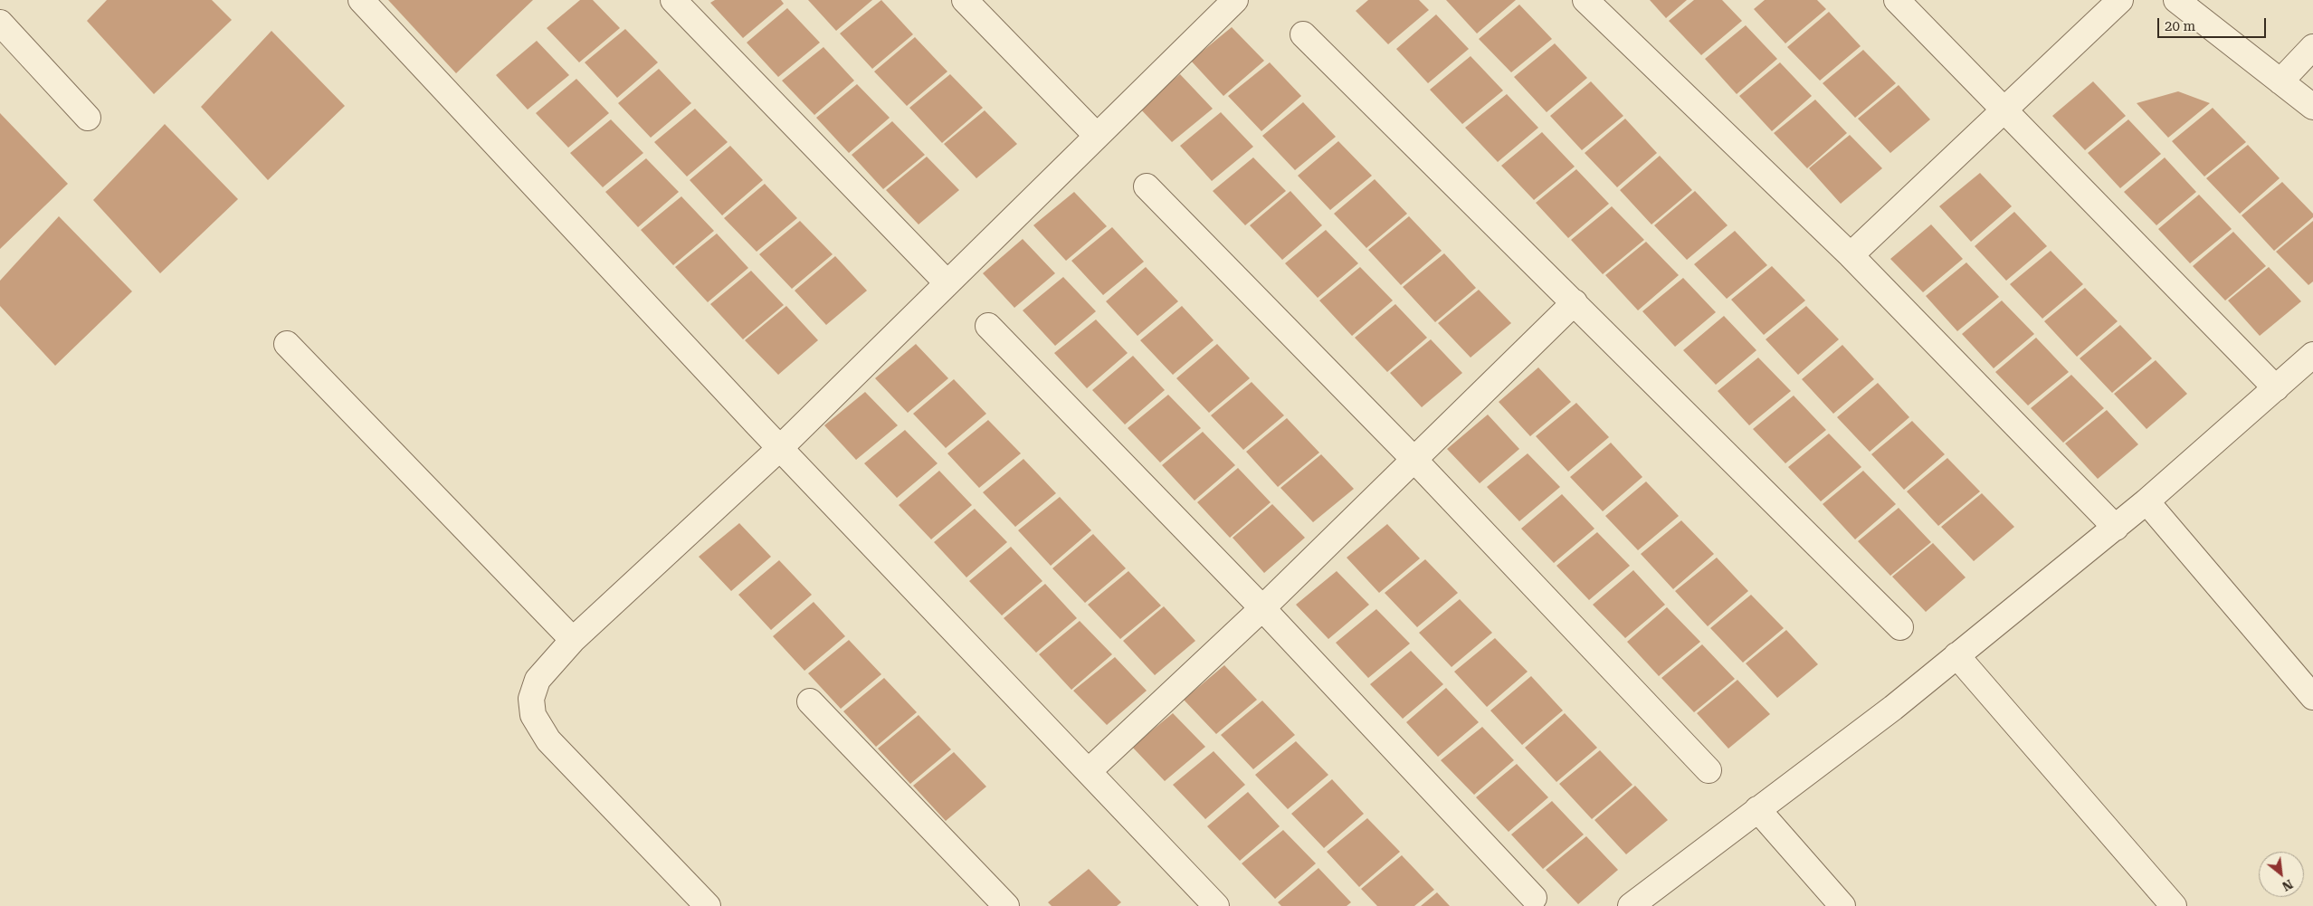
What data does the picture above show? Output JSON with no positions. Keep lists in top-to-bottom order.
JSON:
{
  "scale_bar": "20 m",
  "north": "bottom right"
}
